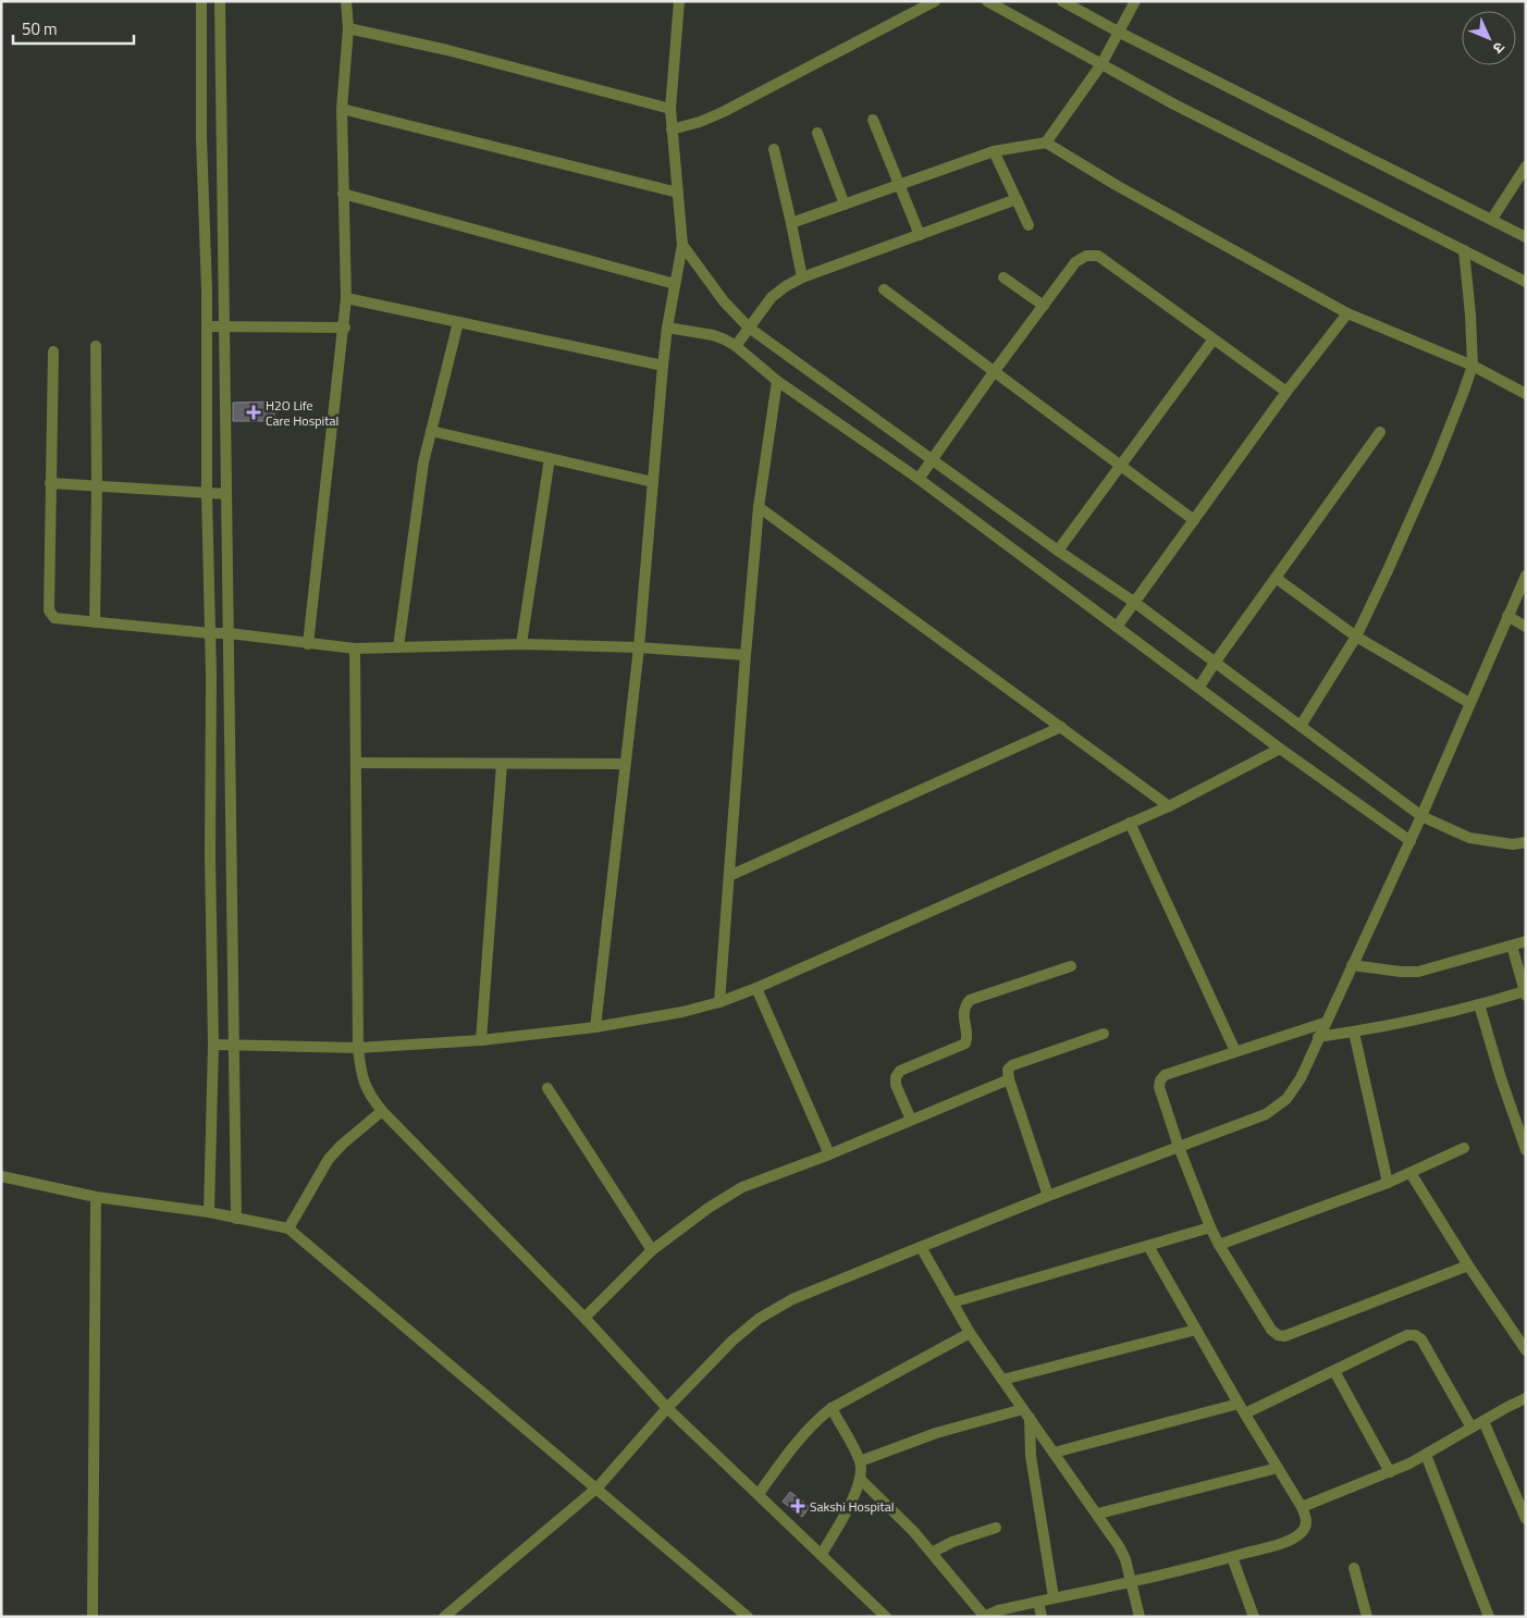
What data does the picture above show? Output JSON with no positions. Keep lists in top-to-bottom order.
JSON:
{
  "places": {
    "health": ["H2O Life Care Hospital", "Sakshi Hospital"]
  },
  "scale_bar": "50 m",
  "north": "bottom right"
}
